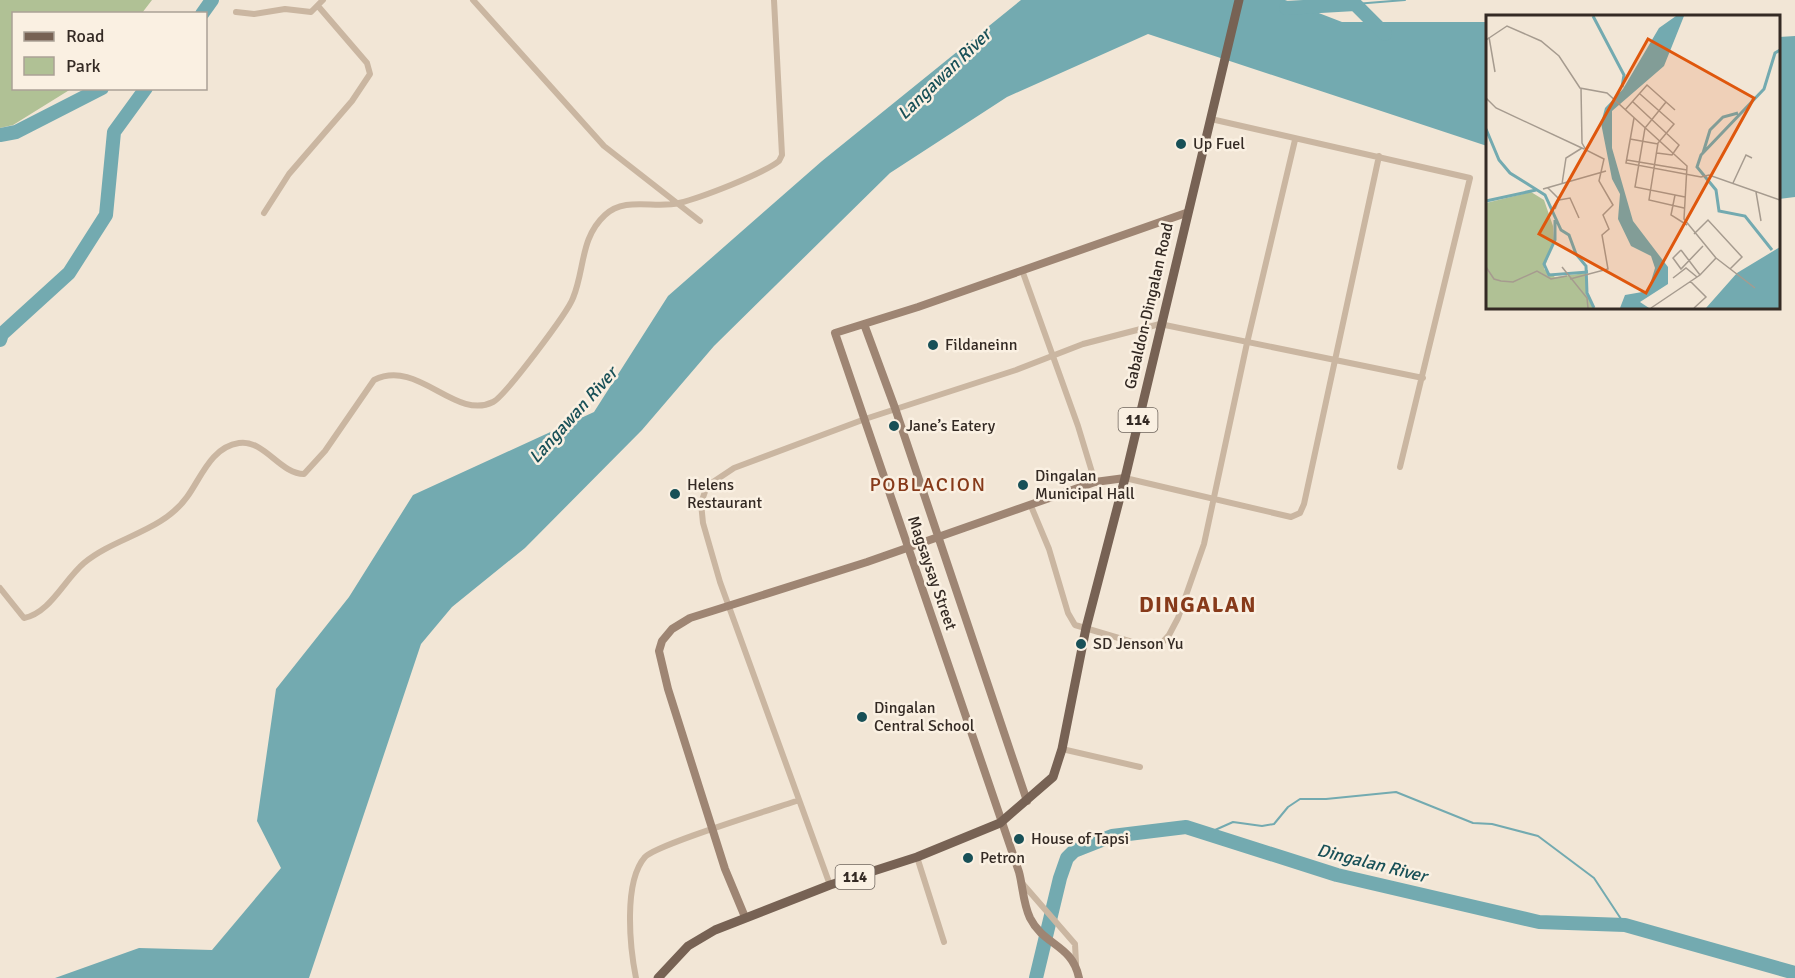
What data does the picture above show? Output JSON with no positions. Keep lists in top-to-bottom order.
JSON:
{
  "streets": {
    "main road": ["Gabaldon-Dingalan Road", "114"],
    "street": ["Magsaysay Street"]
  },
  "crossings": [
    ["Gabaldon-Dingalan Road", "Magsaysay Street"]
  ],
  "districts": ["POBLACION", "DINGALAN"],
  "water": ["Langawan River", "Dingalan River"],
  "places": [
    "Up Fuel",
    "Fildaneinn",
    "Jane’s Eatery",
    "Dingalan Municipal Hall",
    "Helens Restaurant",
    "SD Jenson Yu",
    "Dingalan Central School",
    "House of Tapsi",
    "Petron"
  ],
  "legend": ["Road", "Park"]
}
